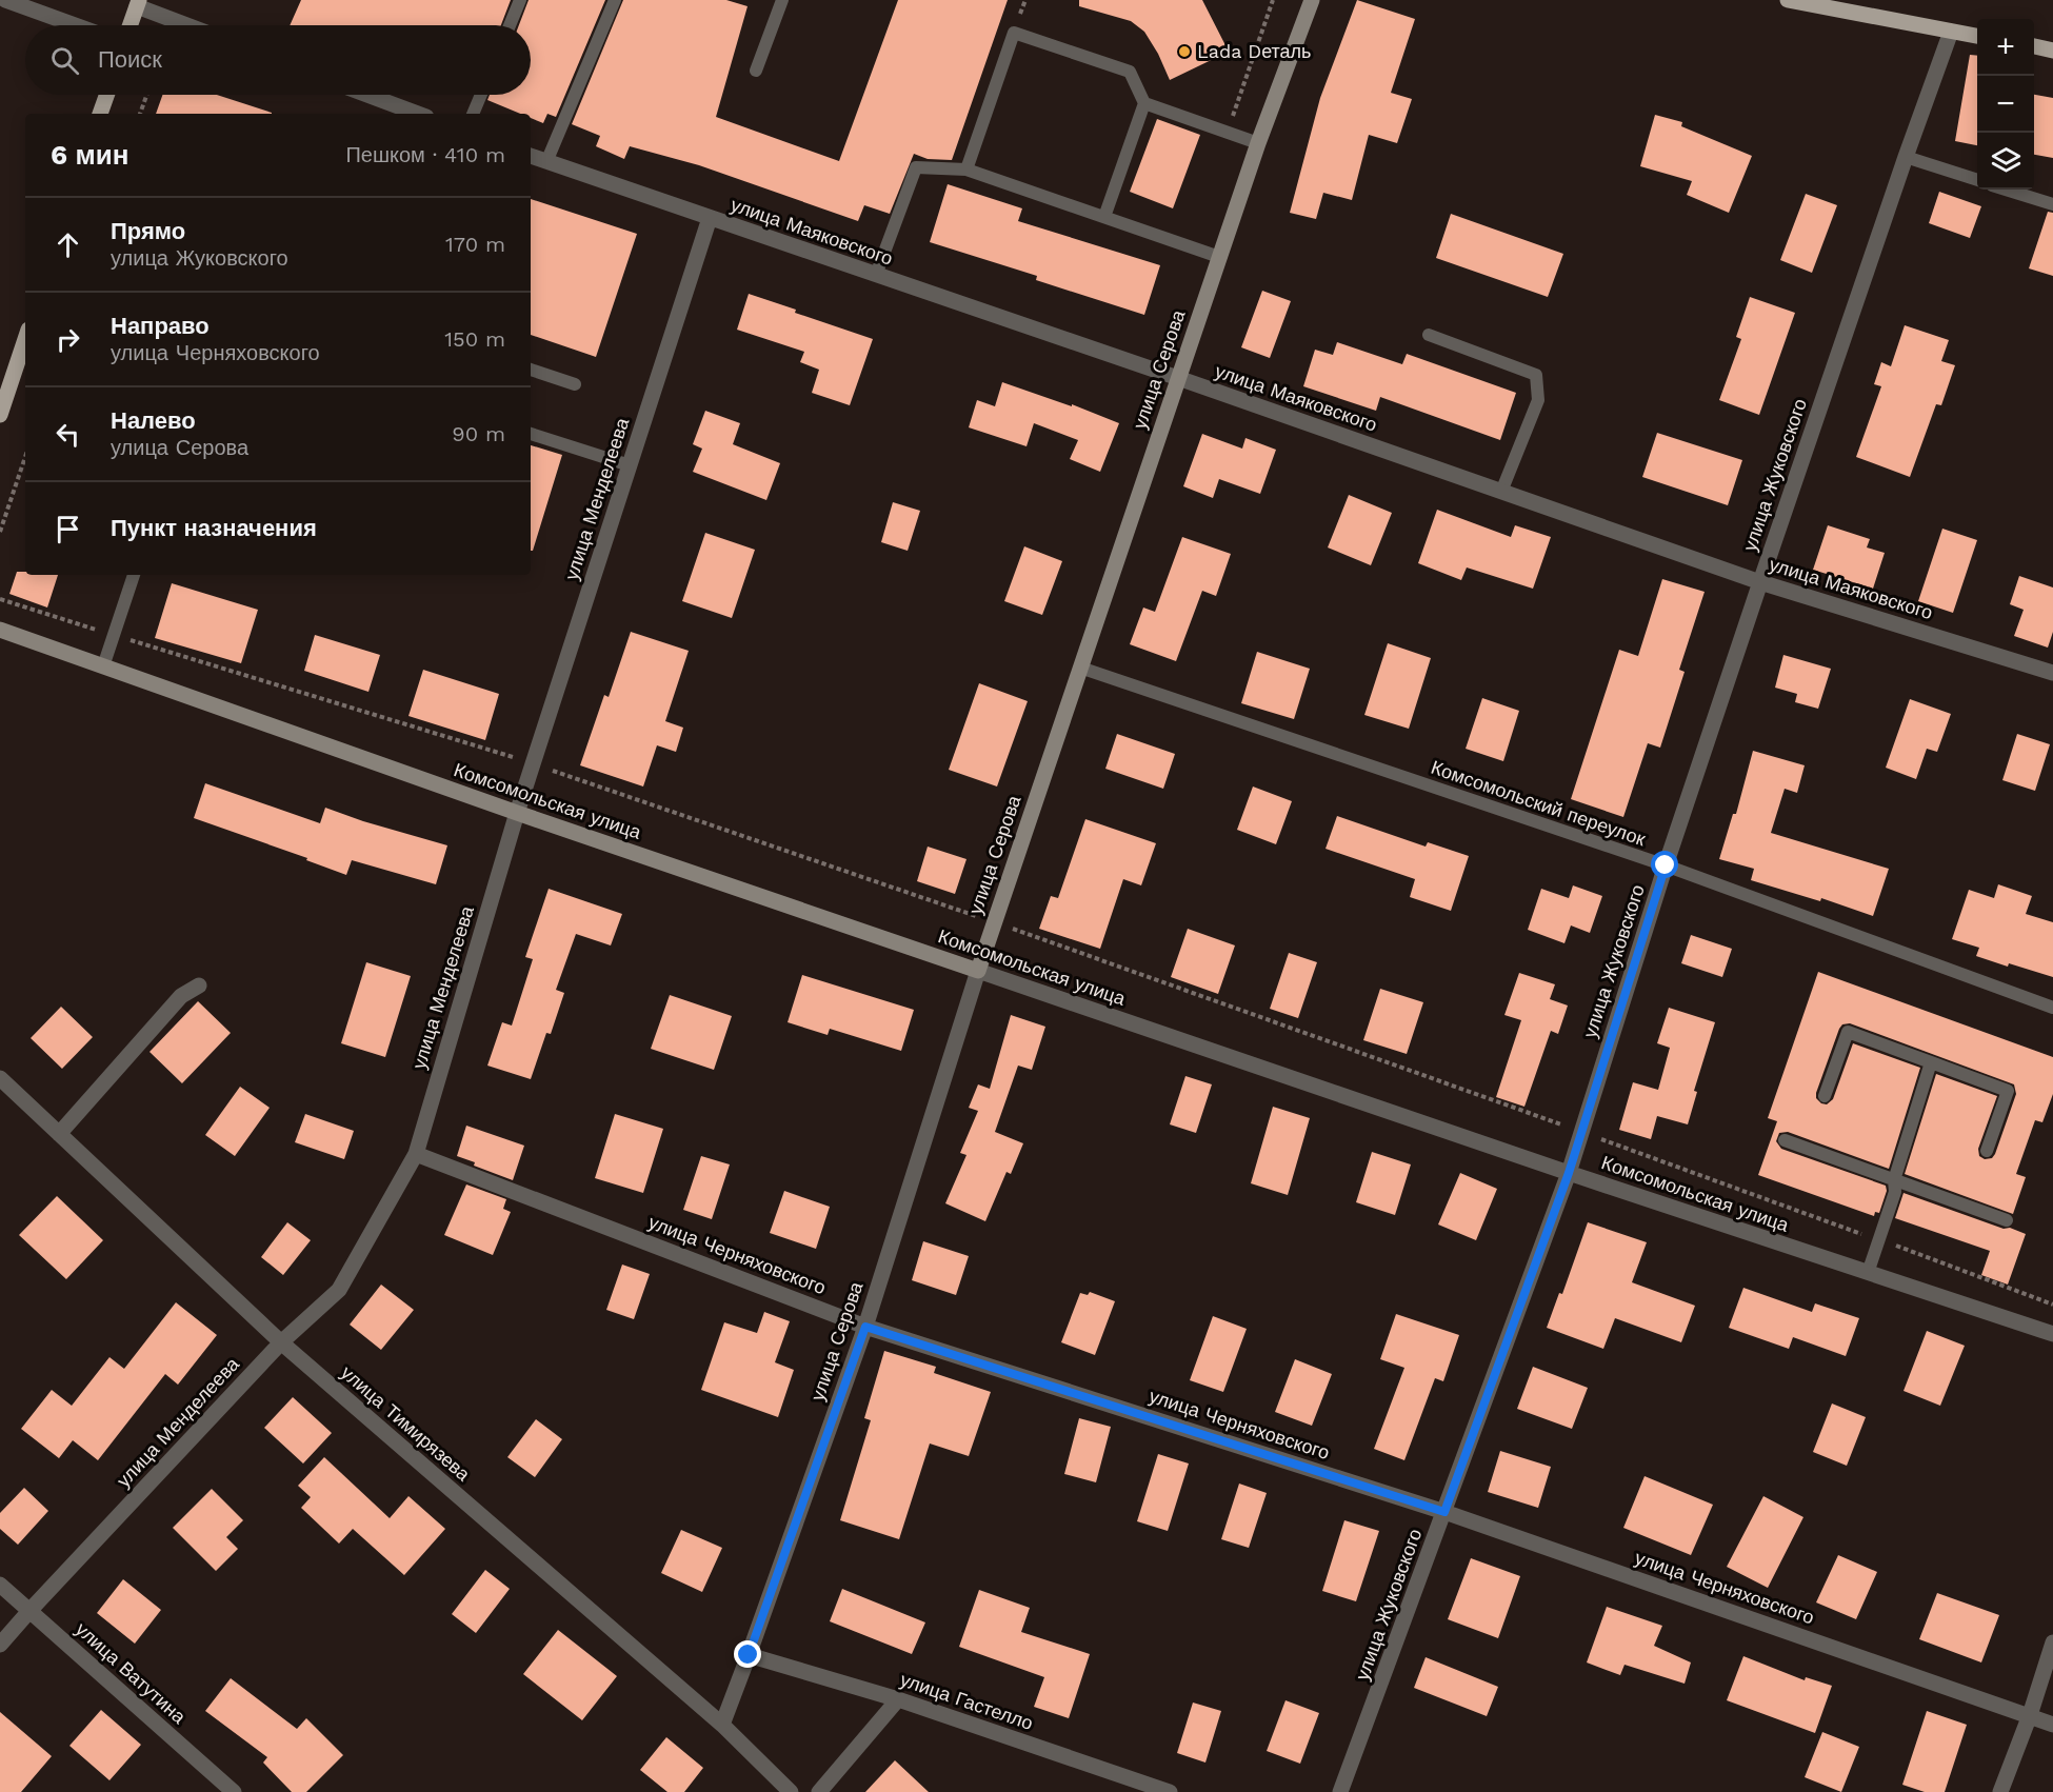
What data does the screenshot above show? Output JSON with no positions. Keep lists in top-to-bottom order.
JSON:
{
  "streets": {
    "main road": ["улица Серова", "Комсомольская улица"],
    "street": [
      "улица Маяковского",
      "улица Жуковского",
      "улица Менделеева",
      "улица Черняховского",
      "улица Тимирязева",
      "улица Ватутина",
      "улица Гастелло"
    ],
    "lane": ["Комсомольский переулок"]
  },
  "crossings": [
    ["улица Маяковского", "улица Серова"],
    ["улица Маяковского", "улица Жуковского"],
    ["улица Маяковского", "улица Менделеева"],
    ["улица Серова", "Комсомольская улица"],
    ["улица Серова", "Комсомольский переулок"],
    ["улица Серова", "улица Черняховского"],
    ["улица Серова", "улица Тимирязева"],
    ["улица Серова", "улица Гастелло"],
    ["улица Жуковского", "Комсомольская улица"],
    ["улица Жуковского", "Комсомольский переулок"],
    ["улица Жуковского", "улица Черняховского"],
    ["улица Менделеева", "Комсомольская улица"],
    ["улица Менделеева", "улица Черняховского"],
    ["улица Менделеева", "улица Тимирязева"],
    ["улица Менделеева", "улица Ватутина"]
  ],
  "places": ["Lada Dеталь"],
  "page": {
    "map_buttons": ["+", "−"],
    "search": "Поиск",
    "heading": ["6 мин", "Пешком · 410 m"],
    "list": [
      ["Прямо", "улица Жуковского", "170 m"],
      ["Направо", "улица Черняховского", "150 m"],
      ["Налево", "улица Серова", "90 m"],
      "Пункт назначения"
    ]
  }
}
